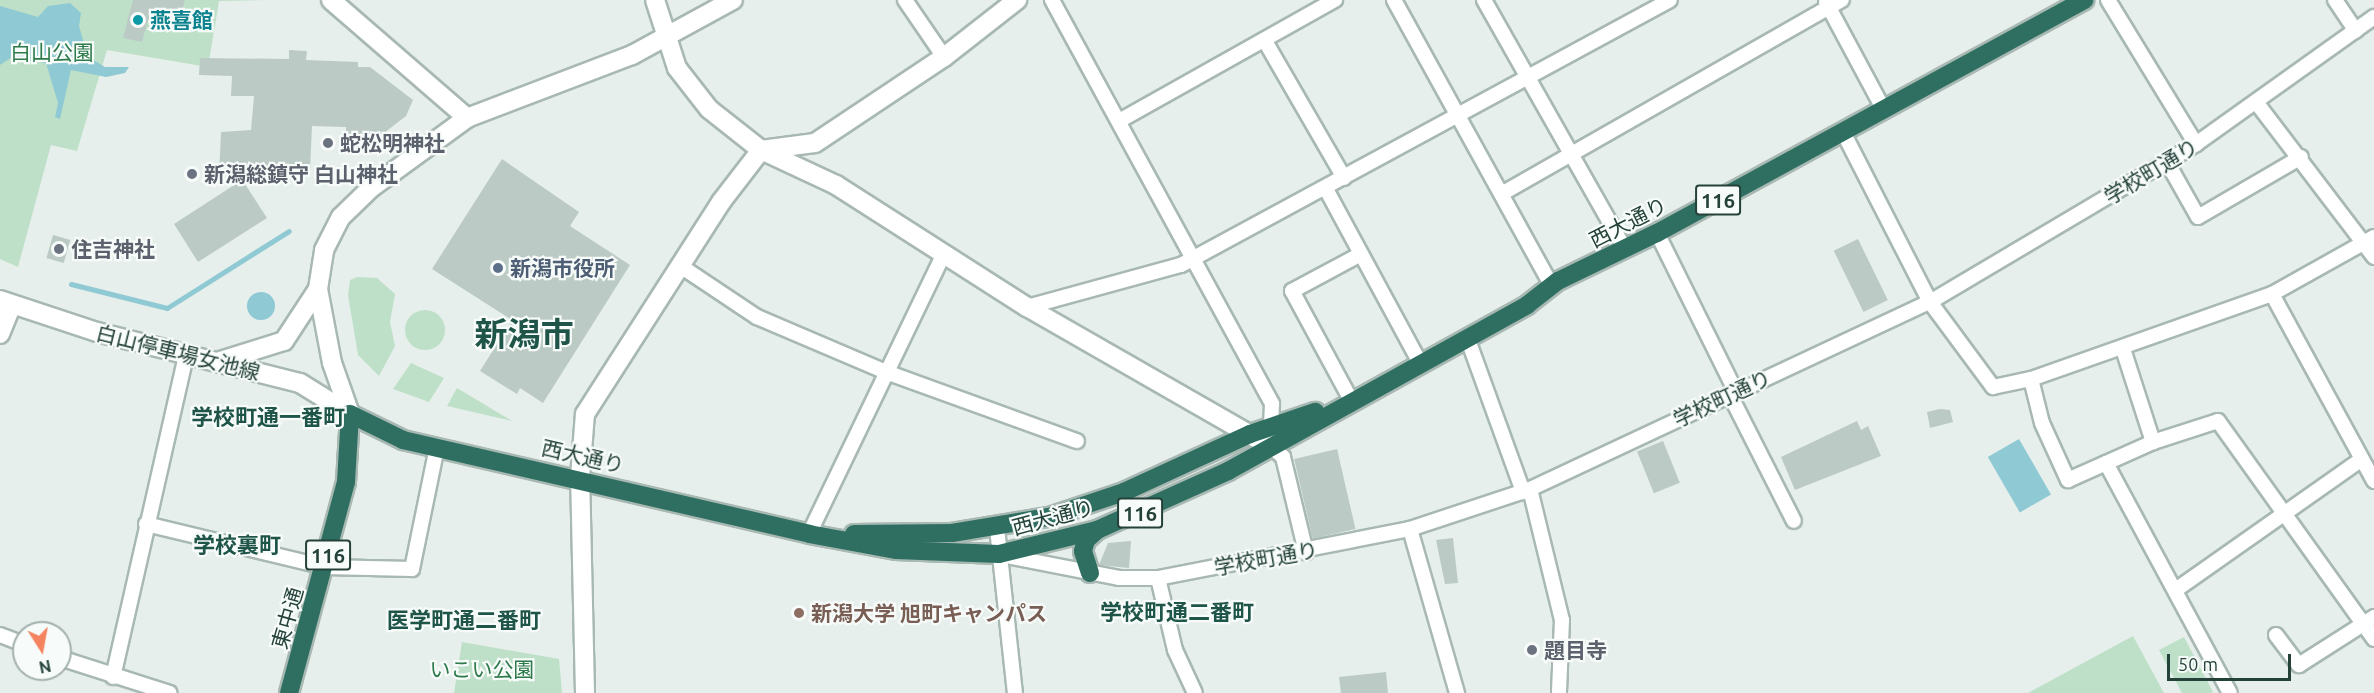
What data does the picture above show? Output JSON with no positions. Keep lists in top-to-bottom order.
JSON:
{
  "streets": {
    "highway": ["116", "西大通り", "東中通"],
    "street": ["学校町通り", "白山停車場女池線"]
  },
  "crossings": [
    ["学校町通り", "西大通り"],
    ["西大通り", "白山停車場女池線"],
    ["西大通り", "東中通"],
    ["白山停車場女池線", "東中通"]
  ],
  "districts": [
    "新潟市",
    "学校町通一番町",
    "学校裏町",
    "学校町通二番町",
    "医学町通二番町"
  ],
  "parks": ["白山公園", "いこい公園"],
  "places": [
    "燕喜館",
    "蛇松明神社",
    "新潟総鎮守 白山神社",
    "住吉神社",
    "新潟市役所",
    "新潟大学 旭町キャンパス",
    "題目寺"
  ],
  "scale_bar": "50 m",
  "north": "bottom"
}
